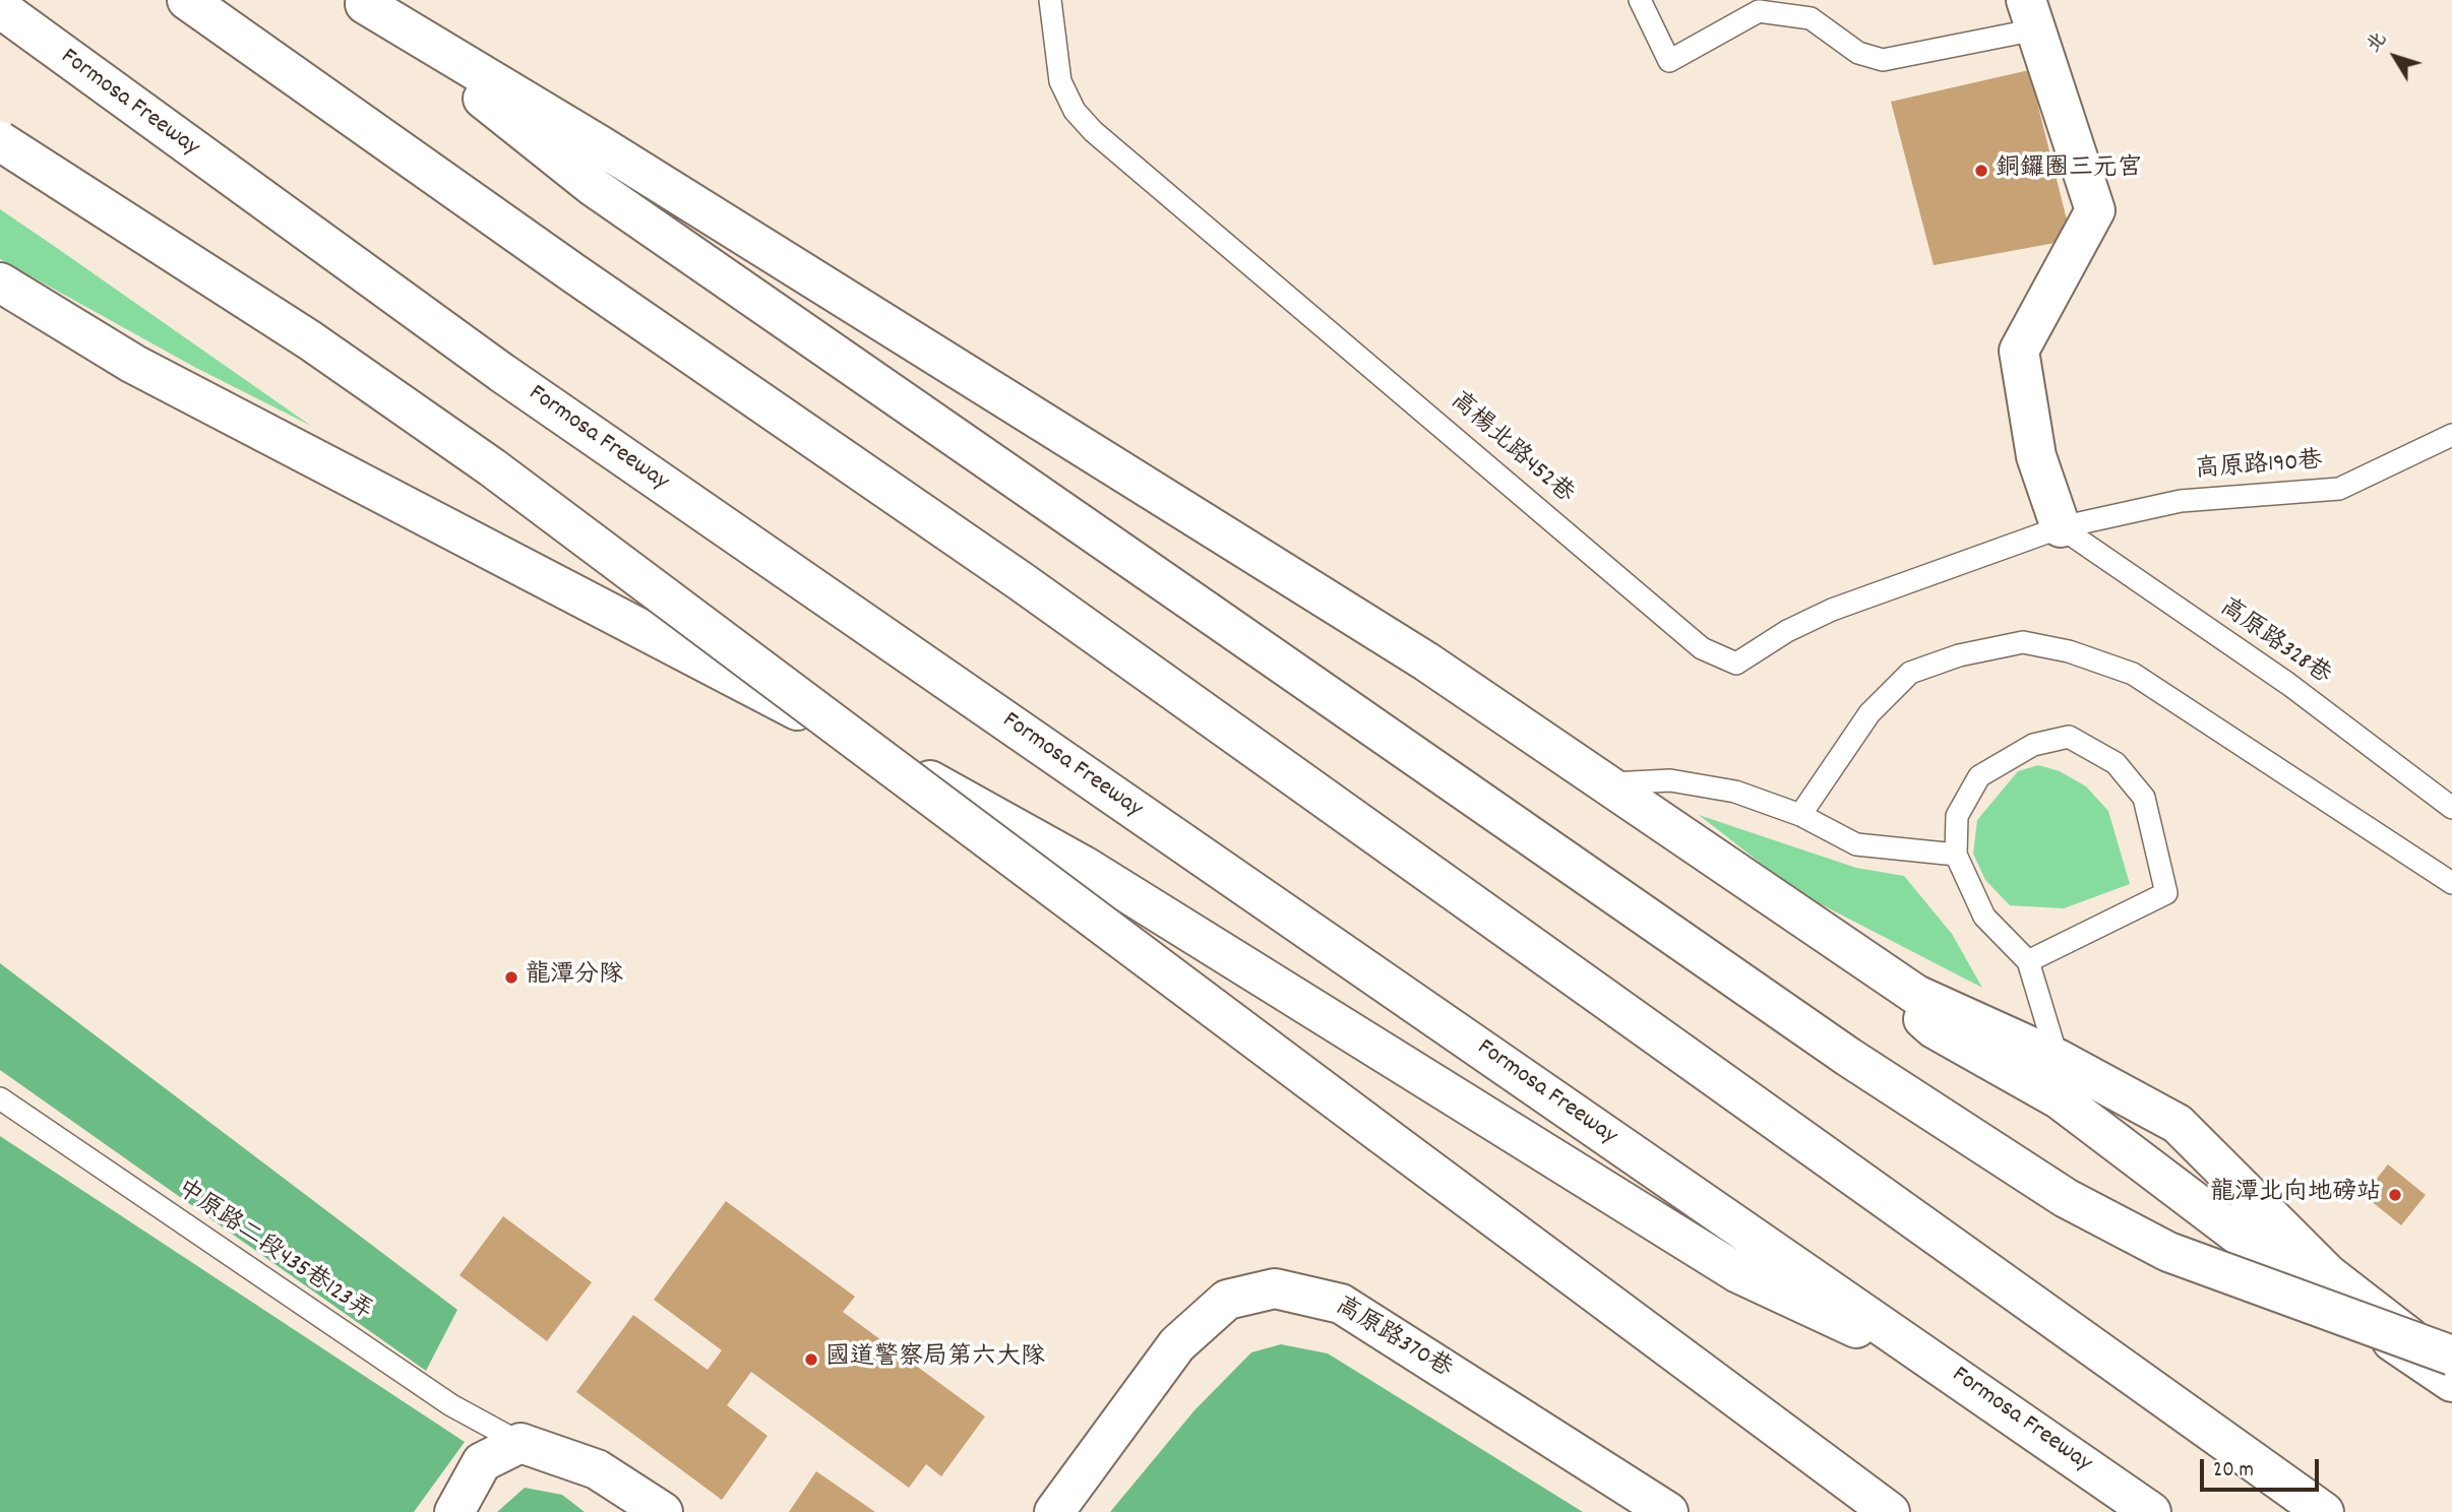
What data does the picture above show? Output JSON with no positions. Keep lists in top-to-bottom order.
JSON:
{
  "streets": {
    "main road": ["Formosa Freeway", "高原路370巷"],
    "lane": [
      "高楊北路452巷",
      "高原路190巷",
      "高原路328巷",
      "中原路二段435巷123弄"
    ]
  },
  "crossings": [
    ["高楊北路452巷", "高原路190巷"],
    ["高楊北路452巷", "高原路328巷"],
    ["高原路190巷", "高原路328巷"]
  ],
  "places": [
    "銅鑼圈三元宮",
    "龍潭分隊",
    "龍潭北向地磅站",
    "國道警察局第六大隊"
  ],
  "scale_bar": "20 m",
  "north": "top left"
}
